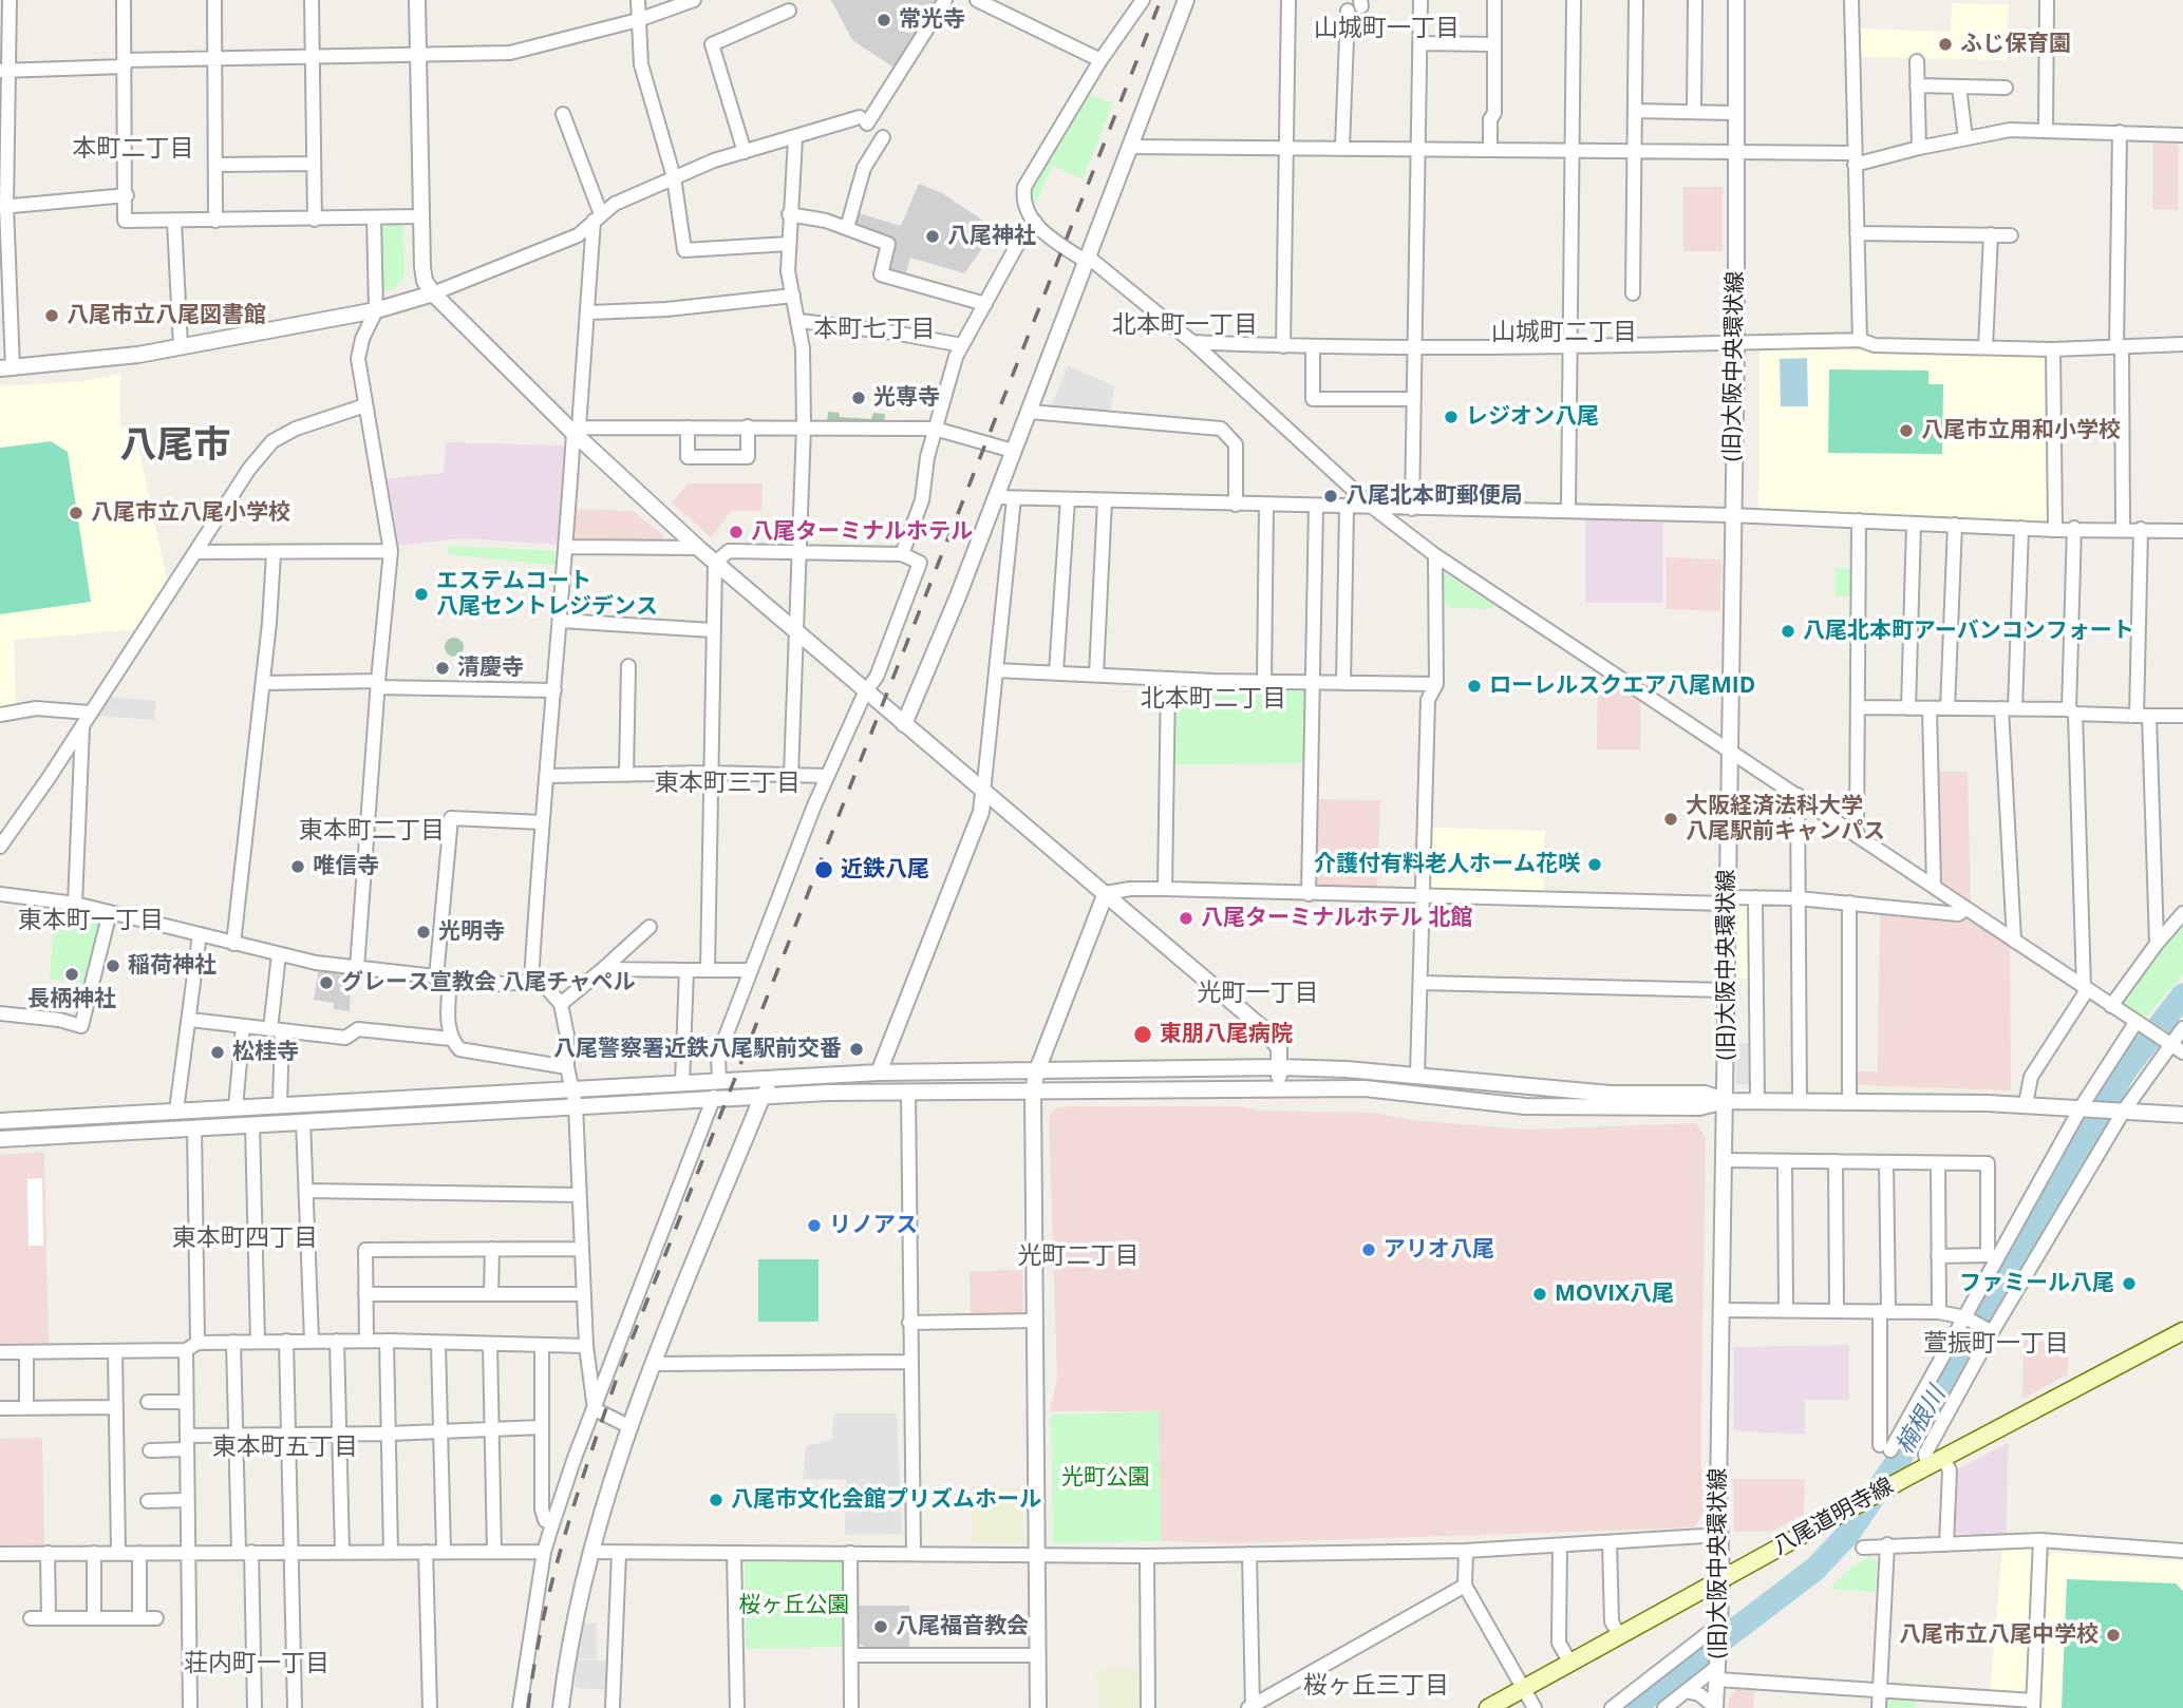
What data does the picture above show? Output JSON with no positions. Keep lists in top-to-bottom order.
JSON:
{
  "streets": {
    "main road": ["八尾道明寺線"],
    "street": ["(旧)大阪中央環状線"]
  },
  "crossings": [
    ["(旧)大阪中央環状線", "八尾道明寺線"]
  ],
  "districts": [
    "山城町一丁目",
    "本町二丁目",
    "北本町一丁目",
    "本町七丁目",
    "山城町二丁目",
    "八尾市",
    "北本町二丁目",
    "東本町三丁目",
    "東本町二丁目",
    "東本町一丁目",
    "光町一丁目",
    "東本町四丁目",
    "光町二丁目",
    "萱振町一丁目",
    "東本町五丁目",
    "荘内町一丁目",
    "桜ヶ丘三丁目"
  ],
  "water": ["楠根川"],
  "parks": ["光町公園", "桜ヶ丘公園"],
  "places": [
    "常光寺",
    "ふじ保育園",
    "八尾神社",
    "八尾市立八尾図書館",
    "光専寺",
    "レジオン八尾",
    "八尾市立用和小学校",
    "八尾北本町郵便局",
    "八尾市立八尾小学校",
    "八尾ターミナルホテル",
    "エステムコート 八尾セントレジデンス",
    "八尾北本町アーバンコンフォート",
    "清慶寺",
    "ローレルスクエア八尾MID",
    "大阪経済法科大学 八尾駅前キャンパス",
    "介護付有料老人ホーム花咲",
    "唯信寺",
    "近鉄八尾",
    "八尾ターミナルホテル 北館",
    "光明寺",
    "稲荷神社",
    "長柄神社",
    "グレース宣教会 八尾チャペル",
    "東朋八尾病院",
    "八尾警察署近鉄八尾駅前交番",
    "松桂寺",
    "リノアス",
    "アリオ八尾",
    "ファミール八尾",
    "MOVIX八尾",
    "八尾市文化会館プリズムホール",
    "八尾福音教会",
    "八尾市立八尾中学校"
  ]
}
